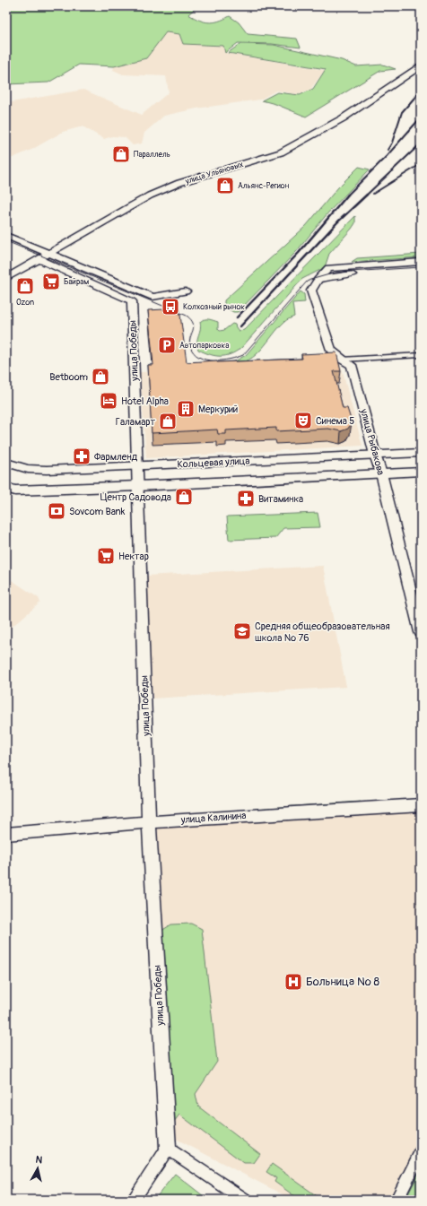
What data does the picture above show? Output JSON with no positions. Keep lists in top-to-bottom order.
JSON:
{
  "streets": {
    "main road": ["Кольцевая улица"],
    "street": [
      "улица Ульяновых",
      "улица Победы",
      "улица Рыбакова",
      "улица Калинина"
    ]
  },
  "crossings": [
    ["улица Ульяновых", "улица Победы"],
    ["улица Победы", "Кольцевая улица"],
    ["улица Победы", "улица Калинина"],
    ["улица Рыбакова", "Кольцевая улица"]
  ],
  "places": {
    "shop": [
      "Параллель",
      "Альянс-Регион",
      "Ozon",
      "Betboom",
      "Галамарт",
      "Центр Садовода"
    ],
    "supermarket": ["Байрам", "Нектар"],
    "bus stop": ["Колхозный рынок"],
    "parking": ["Автопарковка"],
    "hotel": ["Hotel Alpha"],
    "building": ["Меркурий"],
    "theatre": ["Синема 5"],
    "pharmacy": ["Фармленд", "Витаминка"],
    "bank": ["Sovcom Bank"],
    "school or university": ["Средняя общеобразовательная школа № 76"],
    "hospital": ["Больница № 8"]
  },
  "north": "top"
}
